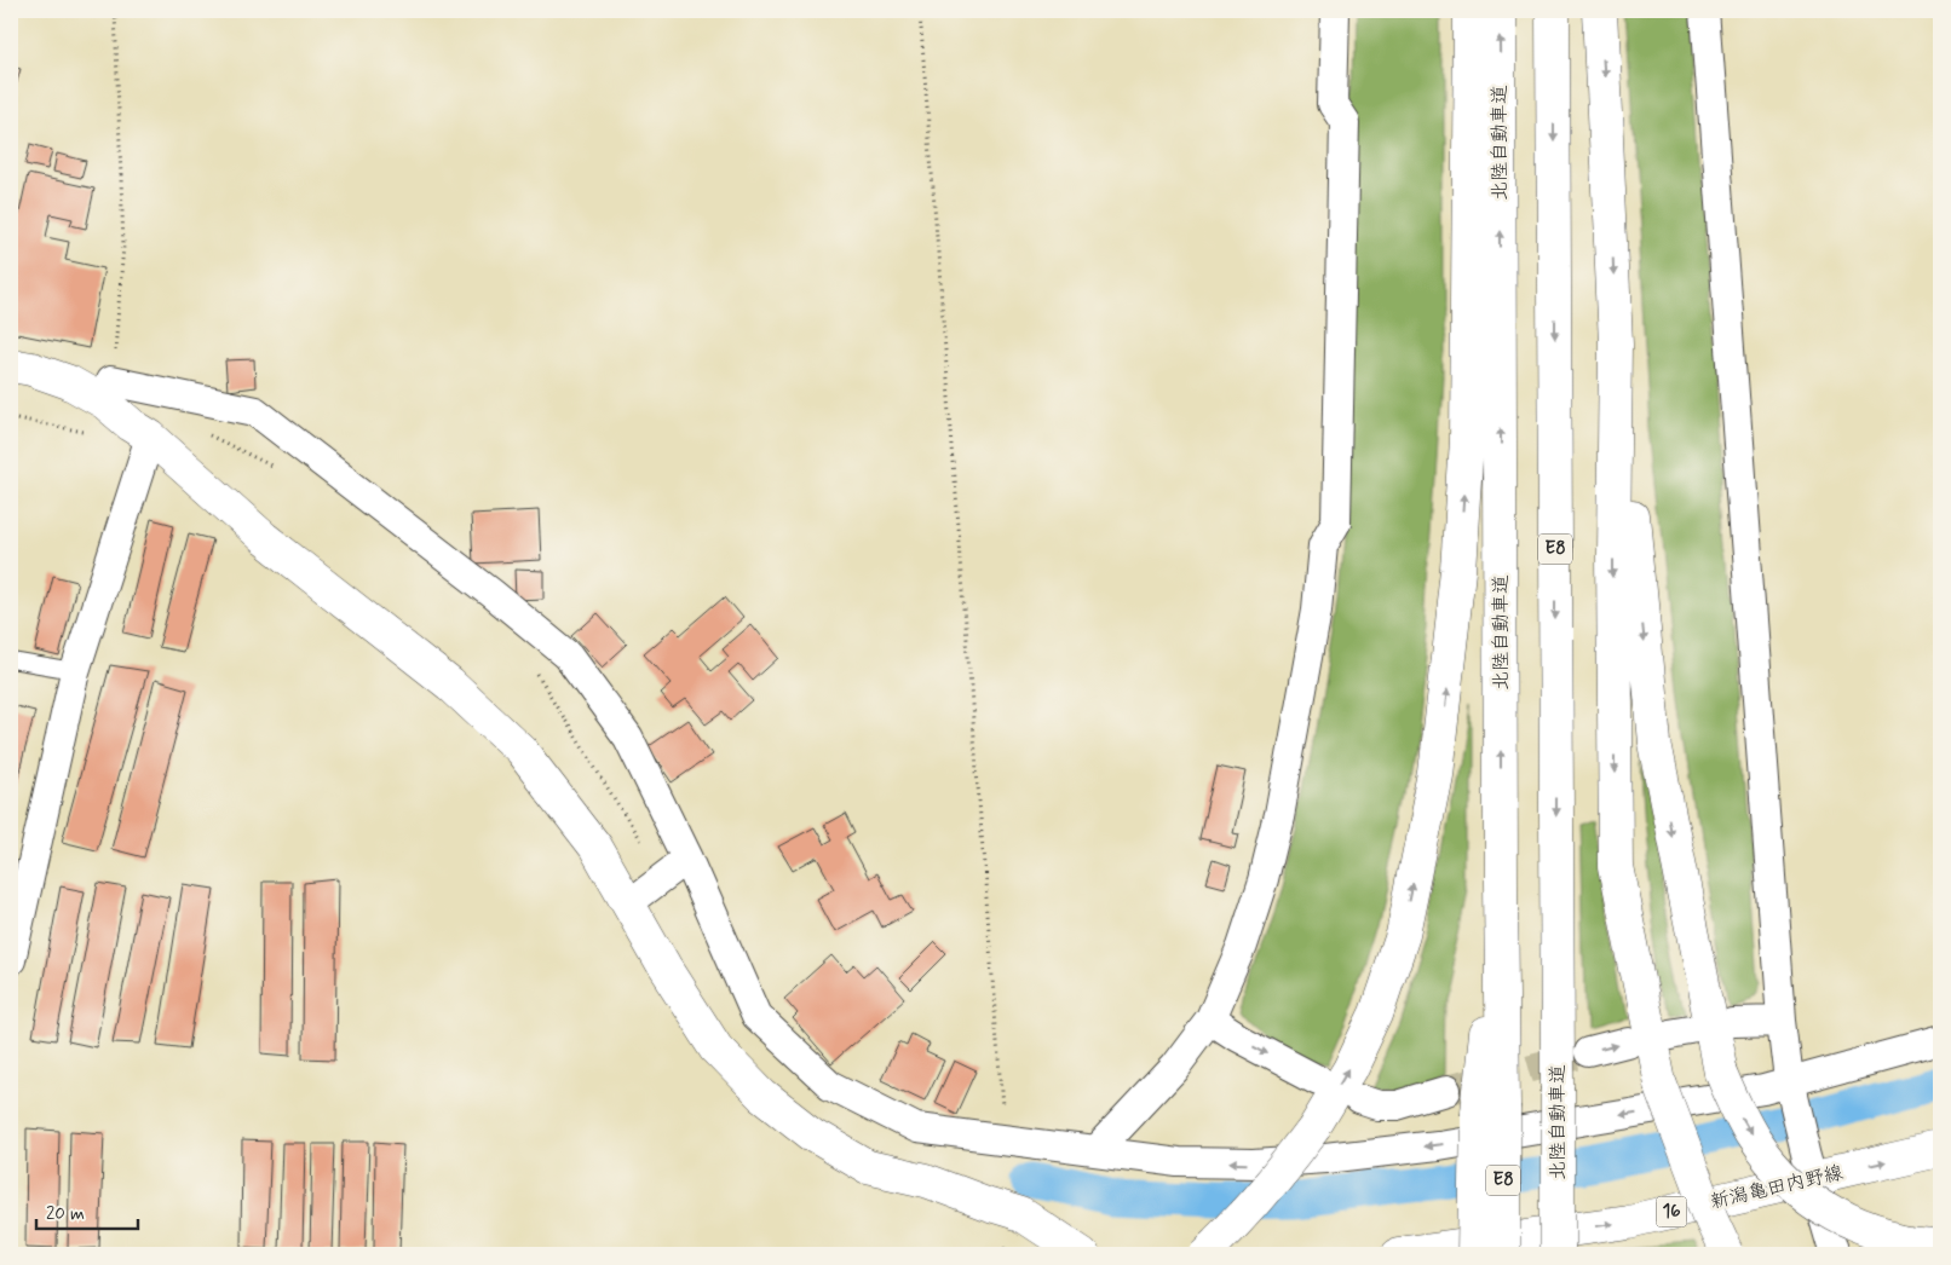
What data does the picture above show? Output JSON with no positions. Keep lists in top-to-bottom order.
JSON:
{
  "streets": {
    "main road": [
      "北陸自動車道",
      "E8",
      "新潟亀田内野線",
      "16"
    ]
  },
  "crossings": [
    ["北陸自動車道", "E8"]
  ],
  "one_way": ["新潟亀田内野線"],
  "scale_bar": "20 m"
}
